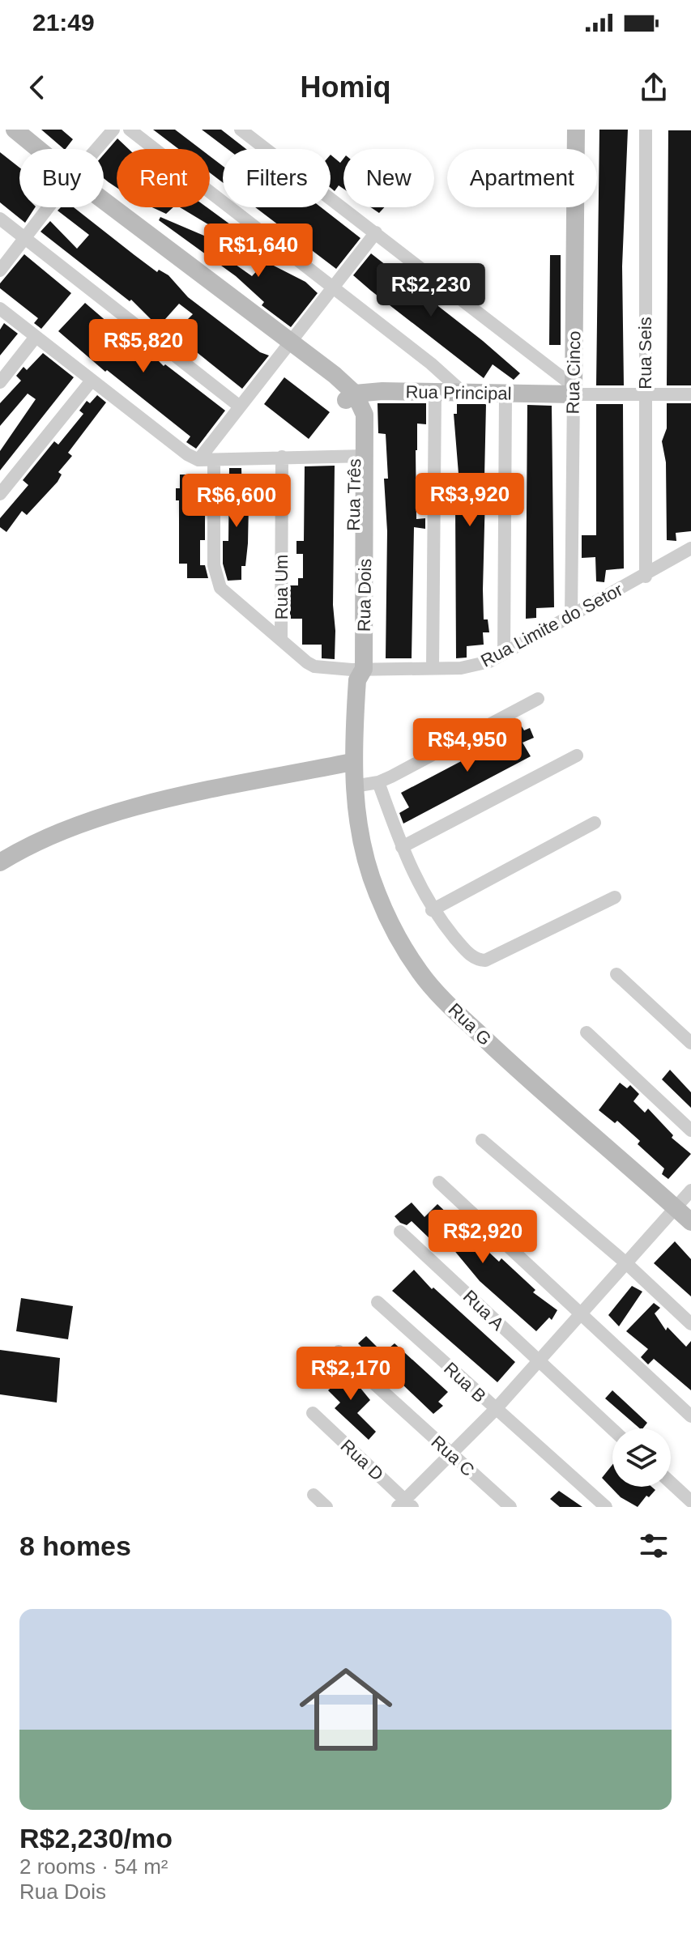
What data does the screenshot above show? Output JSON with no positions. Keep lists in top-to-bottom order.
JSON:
{
  "streets": {
    "street": [
      "Rua Seis",
      "Rua Cinco",
      "Rua Principal",
      "Rua Um",
      "Rua Dois",
      "Rua Limite do Setor",
      "Rua G",
      "Rua A",
      "Rua B",
      "Rua C",
      "Rua D"
    ]
  },
  "crossings": [
    ["Rua Seis", "Rua Limite do Setor"],
    ["Rua Cinco", "Rua Principal"],
    ["Rua Cinco", "Rua Limite do Setor"],
    ["Rua Principal", "Rua Dois"],
    ["Rua Um", "Rua Limite do Setor"],
    ["Rua Dois", "Rua Limite do Setor"],
    ["Rua Dois", "Rua G"]
  ],
  "page": {
    "status": "21:49",
    "header": "Homiq",
    "chip": [
      "Buy",
      "Rent",
      "Filters",
      "New",
      "Apartment"
    ],
    "price": [
      "R$1,640",
      "R$2,230",
      "R$5,820",
      "R$3,920",
      "R$6,600",
      "R$4,950",
      "R$2,920",
      "R$2,170"
    ],
    "heading": "8 homes",
    "list": [
      {
        "name": "R$2,230/mo",
        "note": "2 rooms · 54 m² · Rua Dois"
      }
    ]
  }
}
